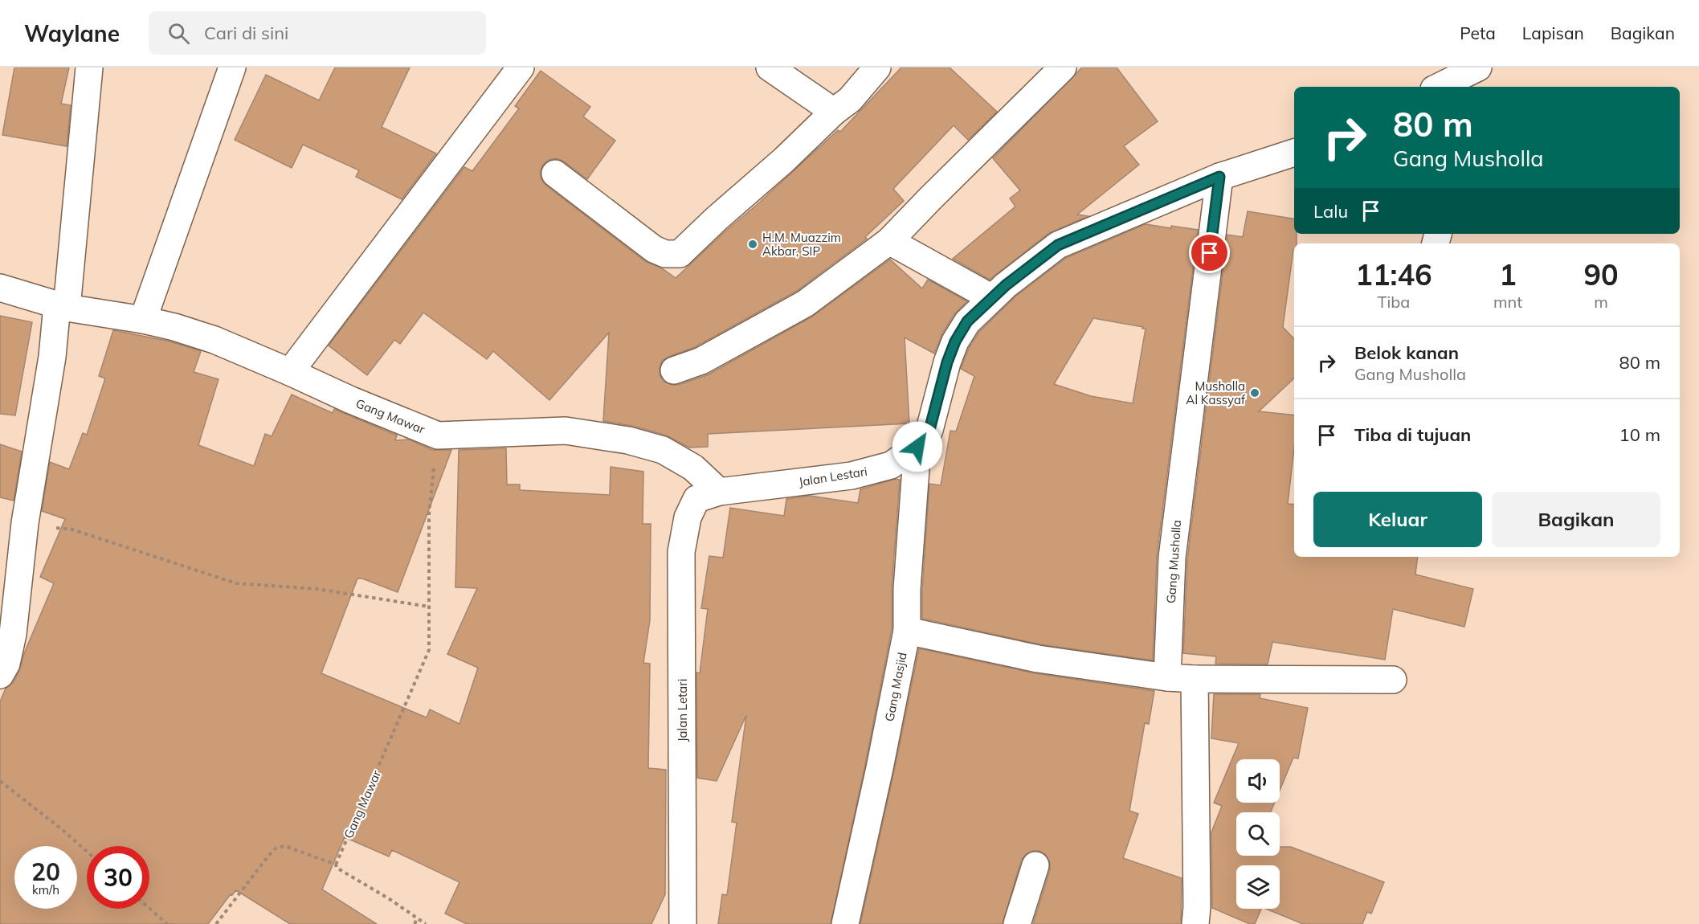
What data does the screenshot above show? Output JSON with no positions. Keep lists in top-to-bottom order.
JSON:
{
  "streets": {
    "street": [
      "Gang Mawar",
      "Jalan Lestari",
      "Gang Musholla",
      "Gang Masjid",
      "Jalan Letari"
    ]
  },
  "crossings": [
    ["Jalan Lestari", "Gang Musholla"],
    ["Jalan Lestari", "Gang Masjid"],
    ["Jalan Lestari", "Jalan Letari"]
  ],
  "places": ["H.M. Muazzim Akbar, SIP", "Musholla Al Kassyaf"],
  "page": {
    "header": "Waylane",
    "search": "Cari di sini",
    "nav": ["Peta", "Lapisan", "Bagikan"],
    "turn": ["80 m", "Gang Musholla"],
    "then": "Lalu",
    "eta": [
      "11:46",
      "Tiba",
      "1",
      "mnt",
      "90",
      "m"
    ],
    "list": [
      {
        "name": "Belok kanan",
        "note": "Gang Musholla",
        "value": "80 m"
      },
      {
        "name": "Tiba di tujuan",
        "value": "10 m"
      }
    ],
    "buttons": ["Keluar", "Bagikan"],
    "speed": "20 km/h",
    "limit": "30"
  }
}
